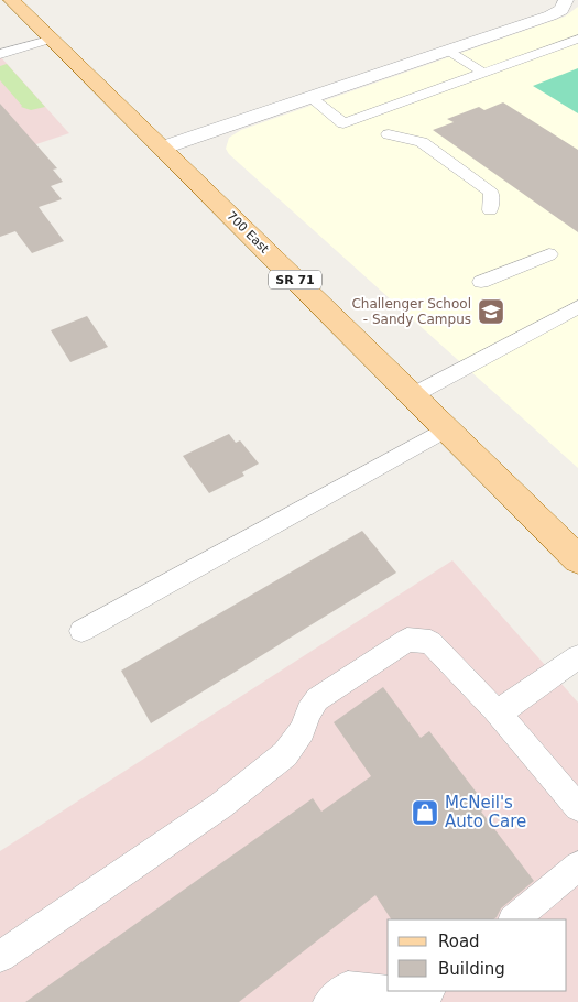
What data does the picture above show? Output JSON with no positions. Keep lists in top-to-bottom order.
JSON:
{
  "streets": {
    "main road": ["700 East", "SR 71"]
  },
  "places": {
    "school or university": ["Challenger School - Sandy Campus"],
    "shop": ["McNeil's Auto Care"]
  },
  "legend": ["Road", "Building"]
}
